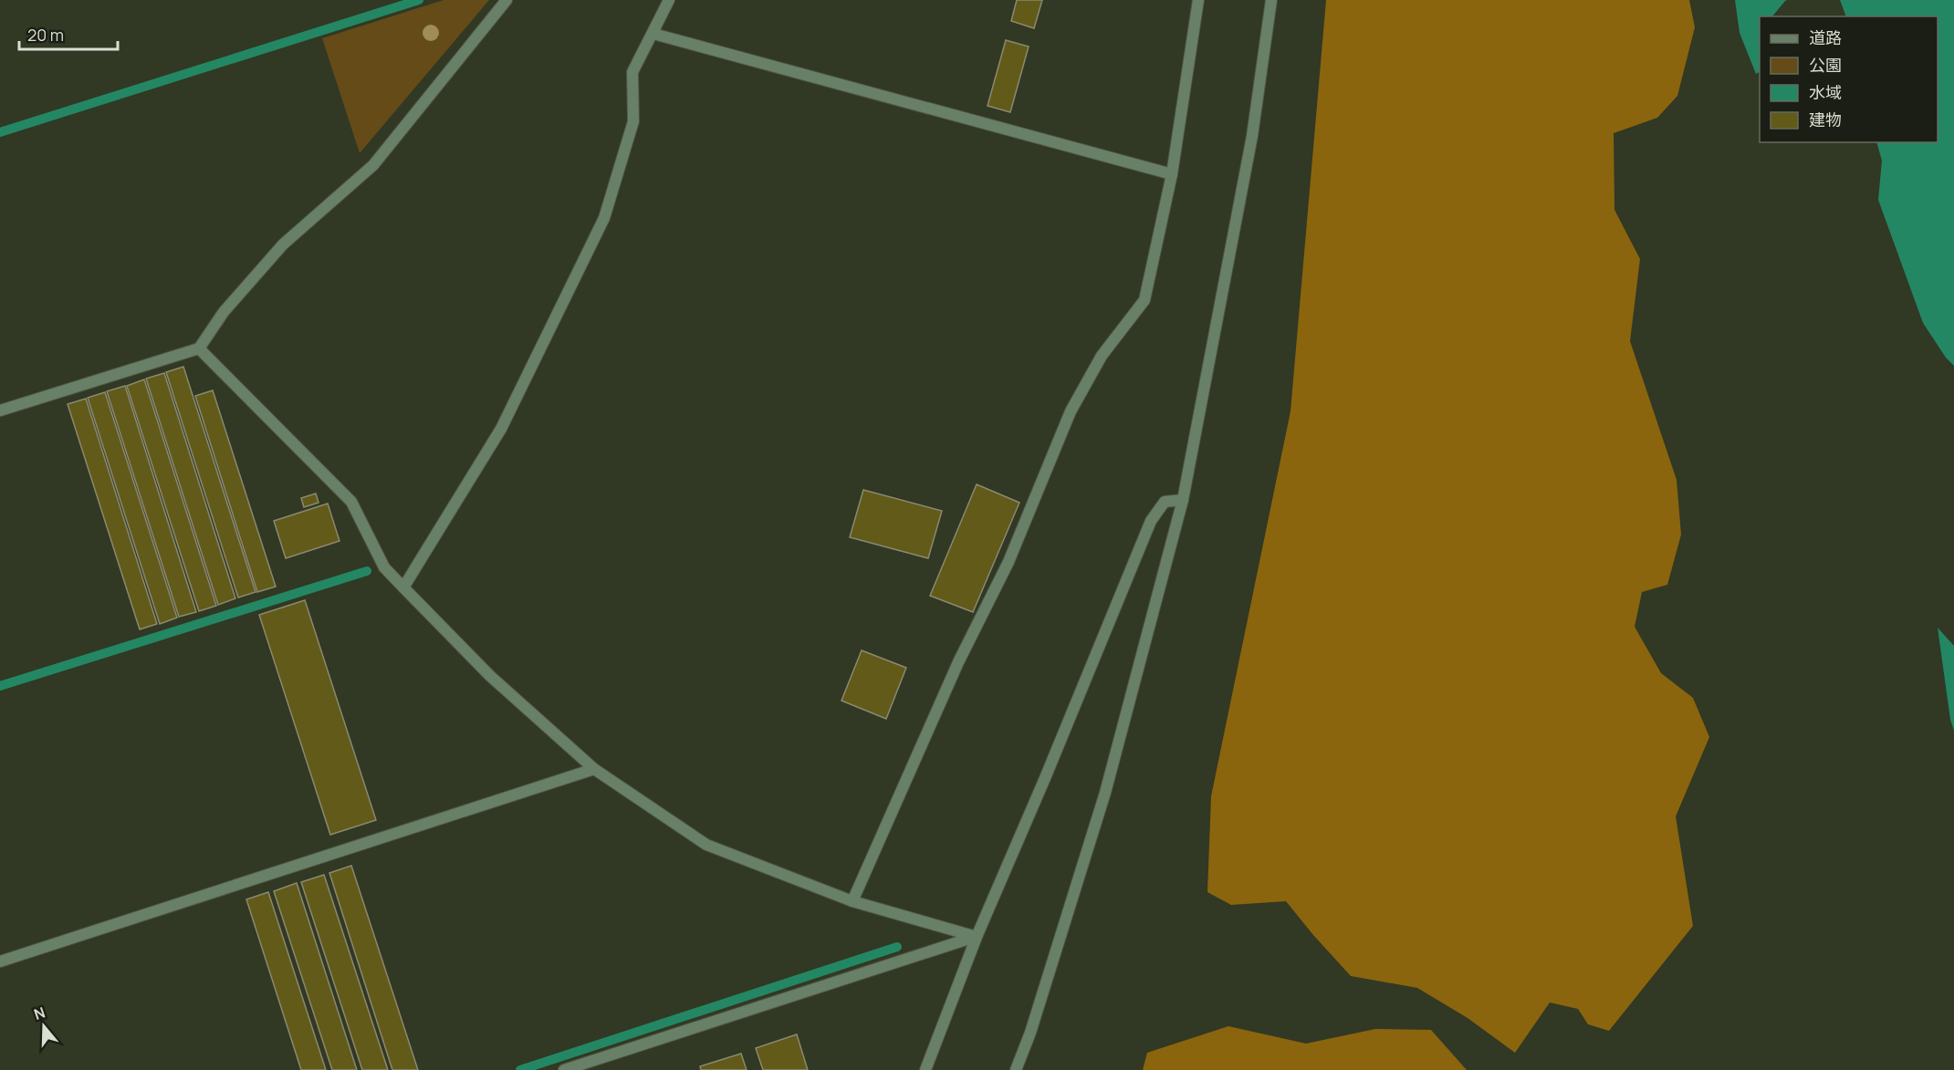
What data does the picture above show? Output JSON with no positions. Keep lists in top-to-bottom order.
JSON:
{
  "legend": [
    "道路",
    "公園",
    "水域",
    "建物"
  ],
  "scale_bar": "20 m",
  "north": "top"
}
